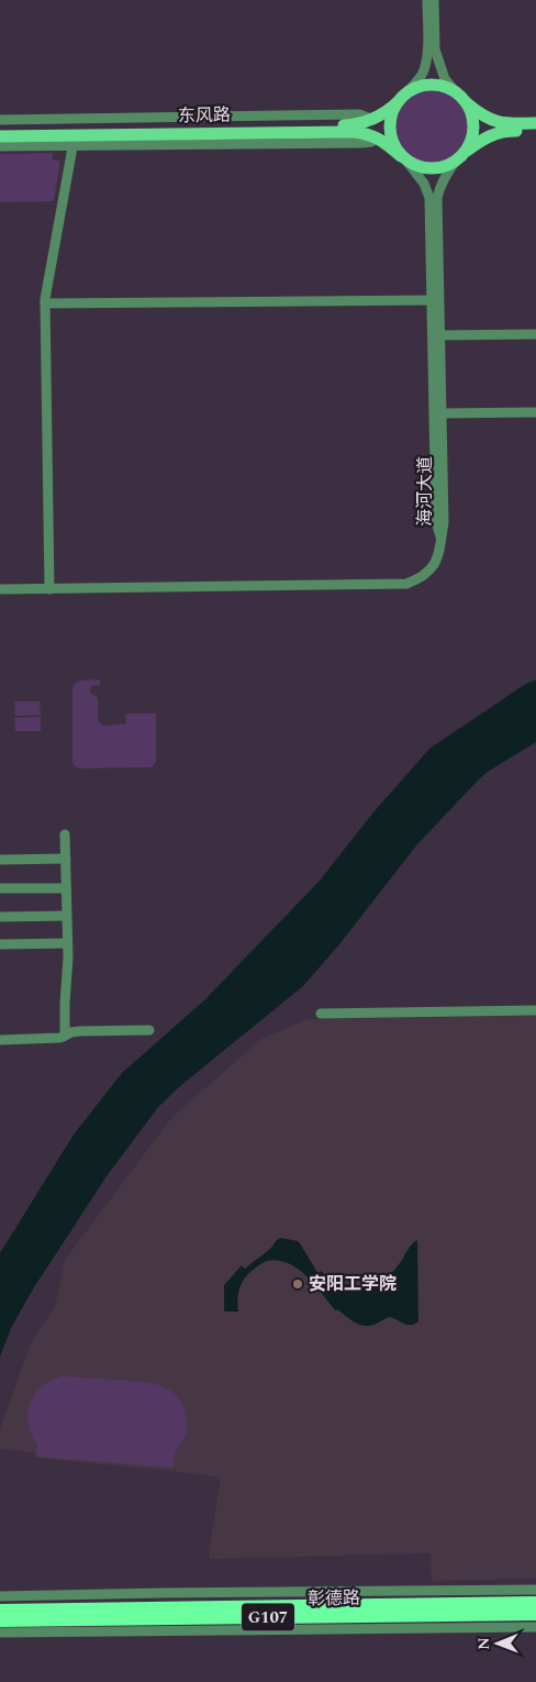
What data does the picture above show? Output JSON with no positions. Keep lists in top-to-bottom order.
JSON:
{
  "streets": {
    "highway": ["彰德路", "G107"],
    "main road": ["东风路"],
    "street": ["海河大道"]
  },
  "crossings": [
    ["东风路", "海河大道"]
  ],
  "places": ["安阳工学院"],
  "north": "left"
}
